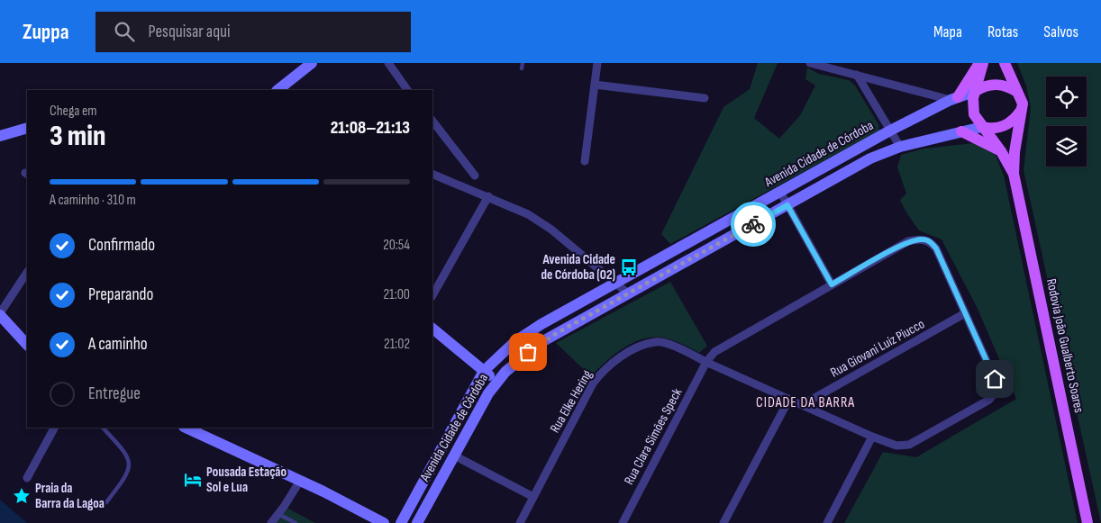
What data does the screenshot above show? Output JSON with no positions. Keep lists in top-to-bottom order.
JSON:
{
  "streets": {
    "main road": ["Rodovia João Gualberto Soares"],
    "street": [
      "Avenida Cidade de Córdoba",
      "Rua Giovani Luiz Piucco",
      "Rua Elke Hering",
      "Rua Clara Simões Speck"
    ]
  },
  "crossings": [
    ["Rua Giovani Luiz Piucco", "Rua Elke Hering"],
    ["Rua Giovani Luiz Piucco", "Rua Clara Simões Speck"],
    ["Rua Elke Hering", "Rua Clara Simões Speck"]
  ],
  "districts": ["CIDADE DA BARRA"],
  "places": {
    "bus stop": ["Avenida Cidade de Córdoba (02)"],
    "hotel": ["Pousada Estação Sol e Lua"],
    "place": ["Praia da Barra da Lagoa"]
  },
  "page": {
    "header": "Zuppa",
    "search": "Pesquisar aqui",
    "nav": ["Mapa", "Rotas", "Salvos"],
    "heading": ["3 min", "Chega em", "21:08–21:13"],
    "bar": "A caminho · 310 m",
    "list": [
      ["Confirmado", "20:54"],
      ["Preparando", "21:00"],
      ["A caminho", "21:02"],
      "Entregue"
    ]
  }
}
